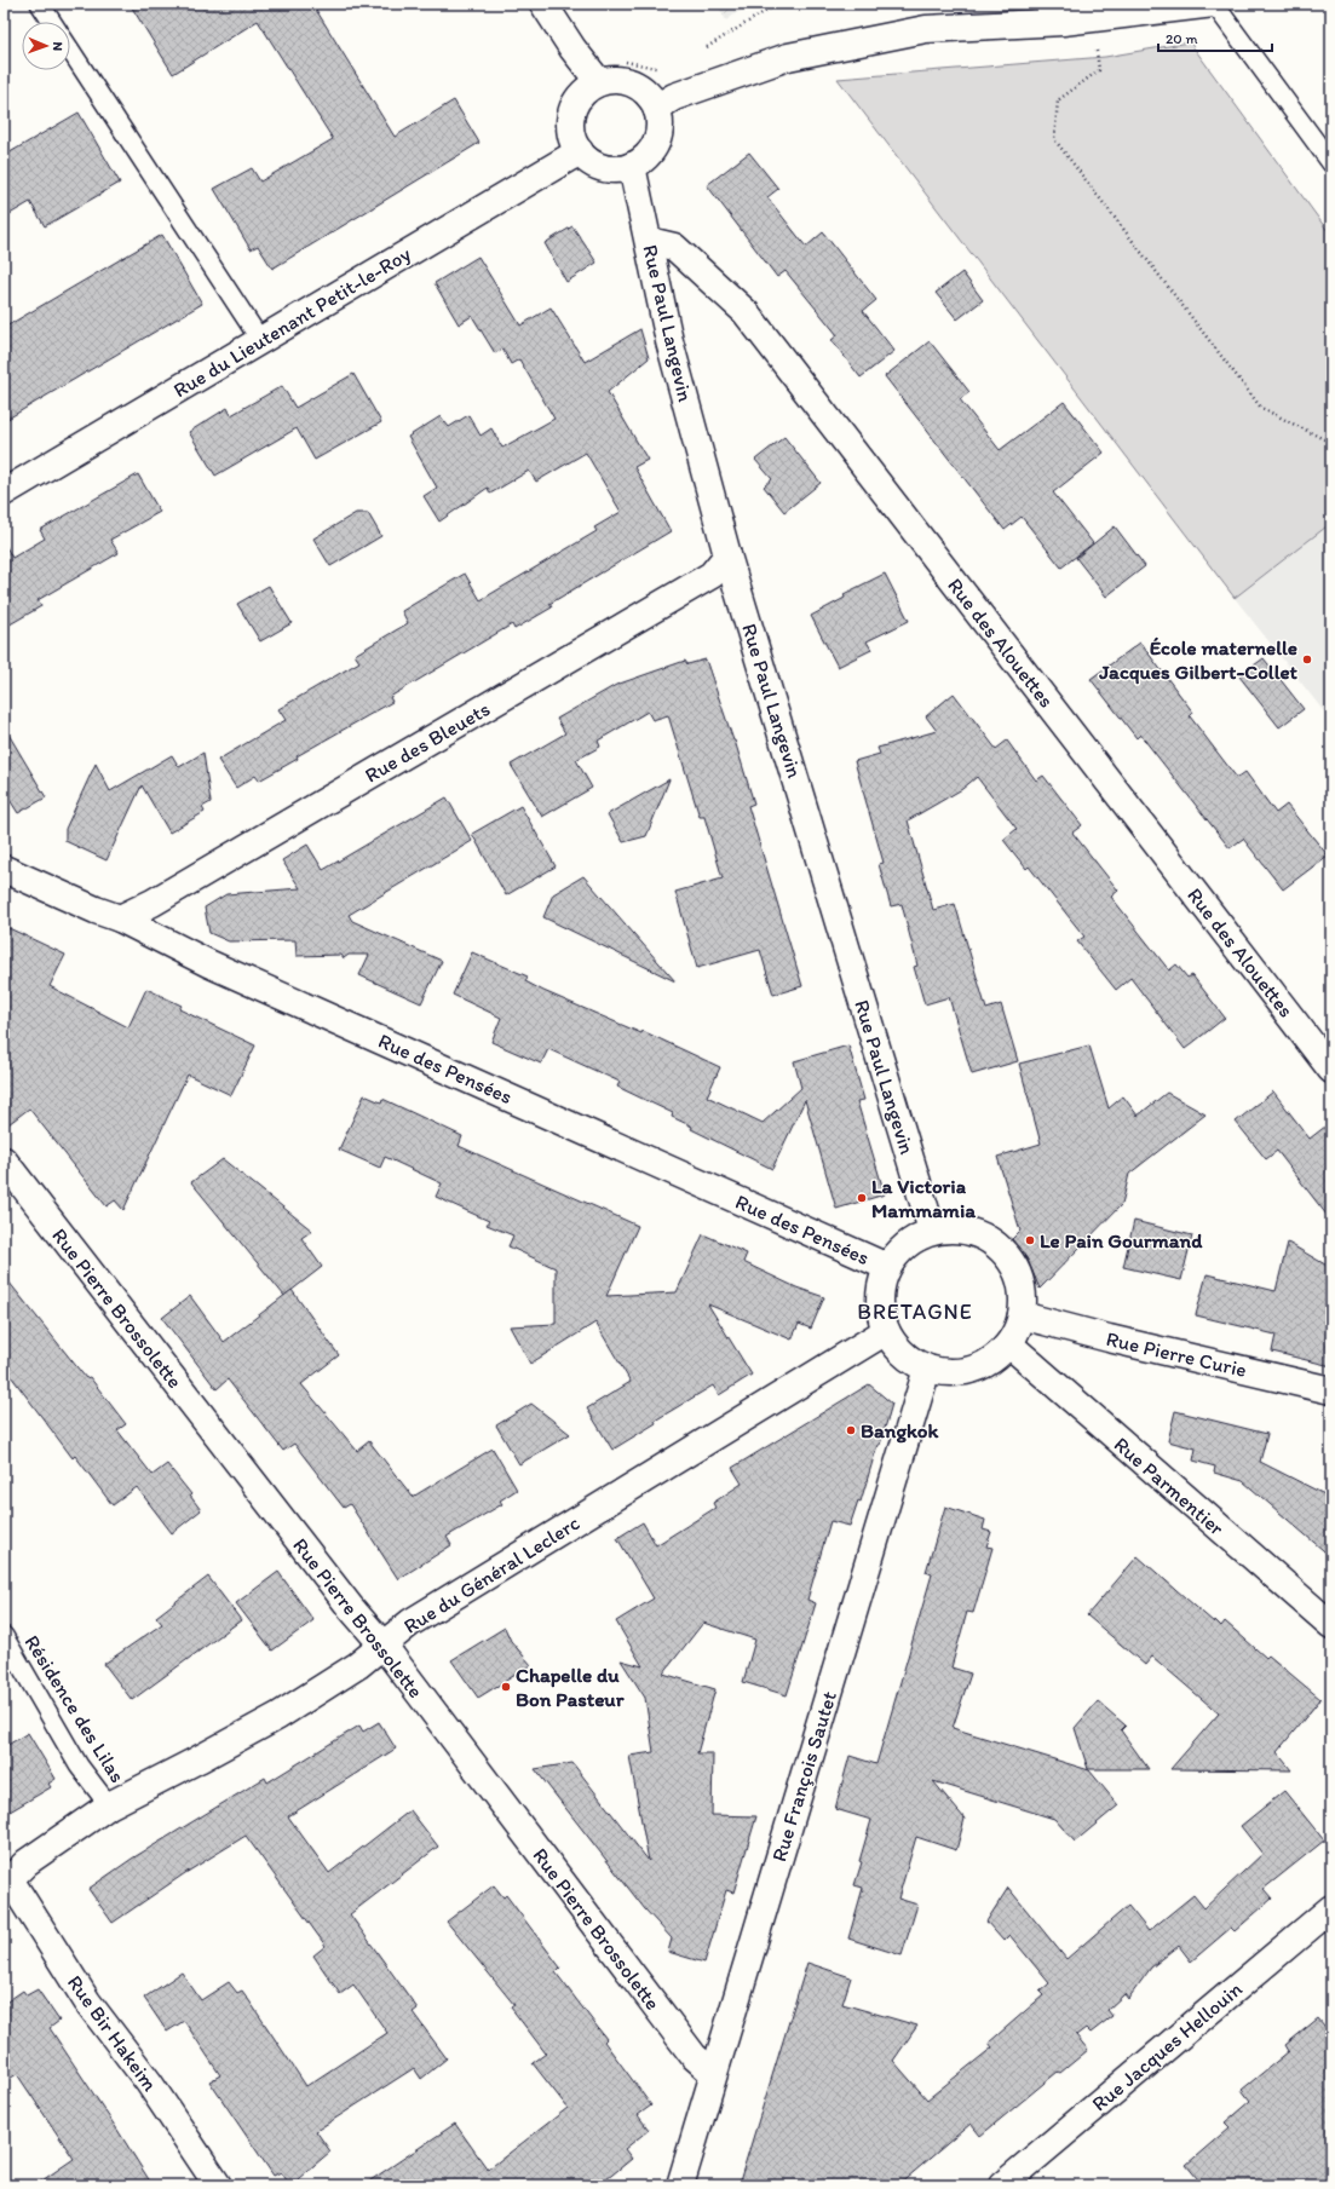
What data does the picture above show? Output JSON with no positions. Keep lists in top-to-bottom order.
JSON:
{
  "streets": {
    "street": [
      "Rue du Lieutenant Petit-le-Roy",
      "Rue Paul Langevin",
      "Rue des Alouettes",
      "Rue des Bleuets",
      "Rue des Pensées",
      "Rue Pierre Brossolette",
      "Rue Pierre Curie",
      "Rue Parmentier",
      "Rue du Général Leclerc",
      "Rue François Sautet",
      "Rue Bir Hakeim",
      "Rue Jacques Hellouin"
    ],
    "lane": ["Résidence des Lilas"]
  },
  "crossings": [
    ["Rue du Lieutenant Petit-le-Roy", "Rue Paul Langevin"],
    ["Rue Paul Langevin", "Rue des Alouettes"],
    ["Rue Paul Langevin", "Rue des Bleuets"],
    ["Rue Paul Langevin", "Rue des Pensées"],
    ["Rue Paul Langevin", "Rue Pierre Curie"],
    ["Rue Paul Langevin", "Rue Parmentier"],
    ["Rue Paul Langevin", "Rue du Général Leclerc"],
    ["Rue Paul Langevin", "Rue François Sautet"],
    ["Rue des Bleuets", "Rue des Pensées"],
    ["Rue des Pensées", "Rue Pierre Curie"],
    ["Rue des Pensées", "Rue Parmentier"],
    ["Rue des Pensées", "Rue du Général Leclerc"],
    ["Rue des Pensées", "Rue François Sautet"],
    ["Rue Pierre Brossolette", "Rue du Général Leclerc"],
    ["Rue Pierre Brossolette", "Rue François Sautet"],
    ["Rue Pierre Curie", "Rue Parmentier"],
    ["Rue Pierre Curie", "Rue du Général Leclerc"],
    ["Rue Pierre Curie", "Rue François Sautet"],
    ["Rue Parmentier", "Rue du Général Leclerc"],
    ["Rue Parmentier", "Rue François Sautet"],
    ["Rue du Général Leclerc", "Résidence des Lilas"],
    ["Rue du Général Leclerc", "Rue François Sautet"],
    ["Rue du Général Leclerc", "Rue Bir Hakeim"]
  ],
  "districts": ["BRETAGNE"],
  "places": [
    "École maternelle Jacques Gilbert-Collet",
    "La Victoria Mammamia",
    "Le Pain Gourmand",
    "Bangkok",
    "Chapelle du Bon Pasteur"
  ],
  "scale_bar": "20 m",
  "north": "right"
}
